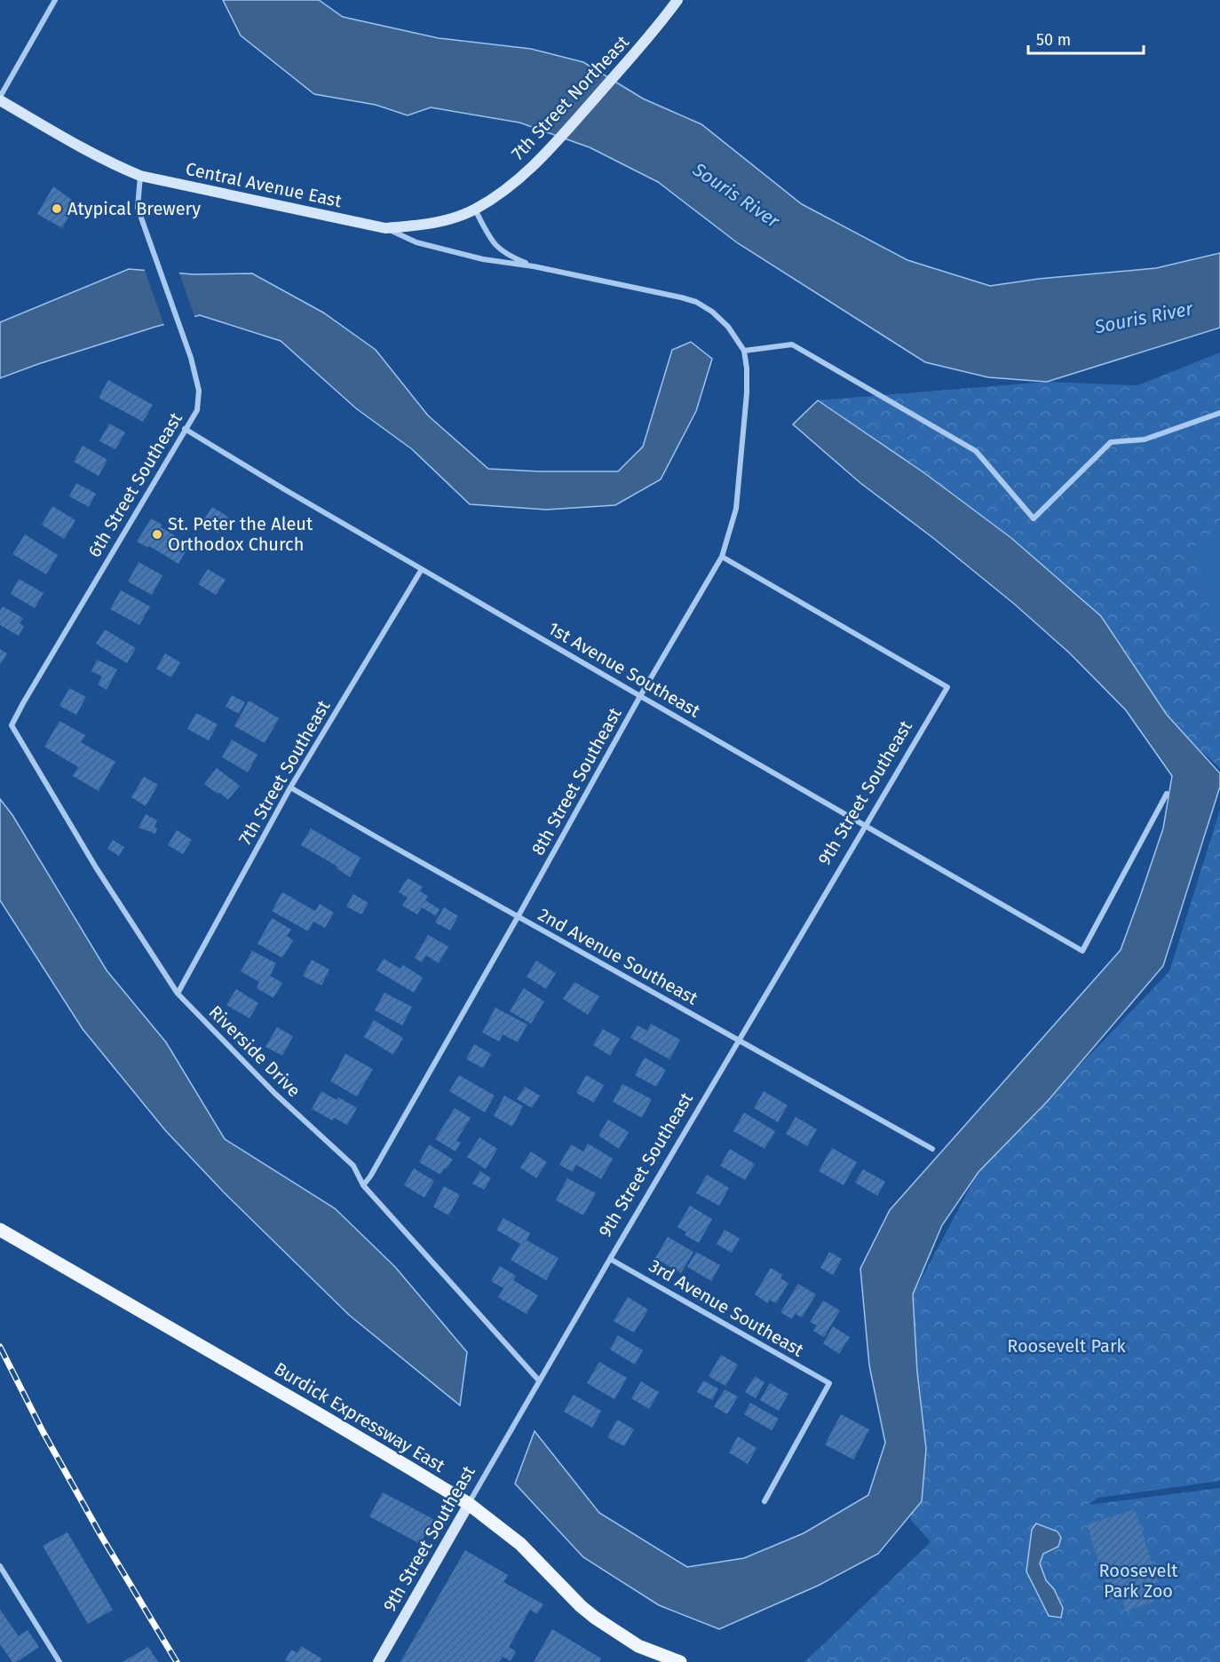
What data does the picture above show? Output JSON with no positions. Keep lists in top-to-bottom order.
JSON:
{
  "streets": {
    "main road": ["Burdick Expressway East"],
    "street": [
      "7th Street Northeast",
      "Central Avenue East",
      "6th Street Southeast",
      "1st Avenue Southeast",
      "7th Street Southeast",
      "8th Street Southeast",
      "9th Street Southeast",
      "2nd Avenue Southeast",
      "Riverside Drive",
      "3rd Avenue Southeast"
    ]
  },
  "crossings": [
    ["7th Street Northeast", "Central Avenue East"],
    ["Central Avenue East", "6th Street Southeast"],
    ["Central Avenue East", "8th Street Southeast"],
    ["6th Street Southeast", "1st Avenue Southeast"],
    ["6th Street Southeast", "Riverside Drive"],
    ["1st Avenue Southeast", "7th Street Southeast"],
    ["1st Avenue Southeast", "8th Street Southeast"],
    ["1st Avenue Southeast", "9th Street Southeast"],
    ["7th Street Southeast", "2nd Avenue Southeast"],
    ["7th Street Southeast", "Riverside Drive"],
    ["8th Street Southeast", "9th Street Southeast"],
    ["8th Street Southeast", "2nd Avenue Southeast"],
    ["8th Street Southeast", "Riverside Drive"],
    ["9th Street Southeast", "2nd Avenue Southeast"],
    ["9th Street Southeast", "Riverside Drive"],
    ["9th Street Southeast", "3rd Avenue Southeast"],
    ["9th Street Southeast", "Burdick Expressway East"]
  ],
  "water": ["Souris River"],
  "parks": ["Roosevelt Park", "Roosevelt Park Zoo"],
  "places": ["Atypical Brewery", "St. Peter the Aleut Orthodox Church"],
  "scale_bar": "50 m"
}
